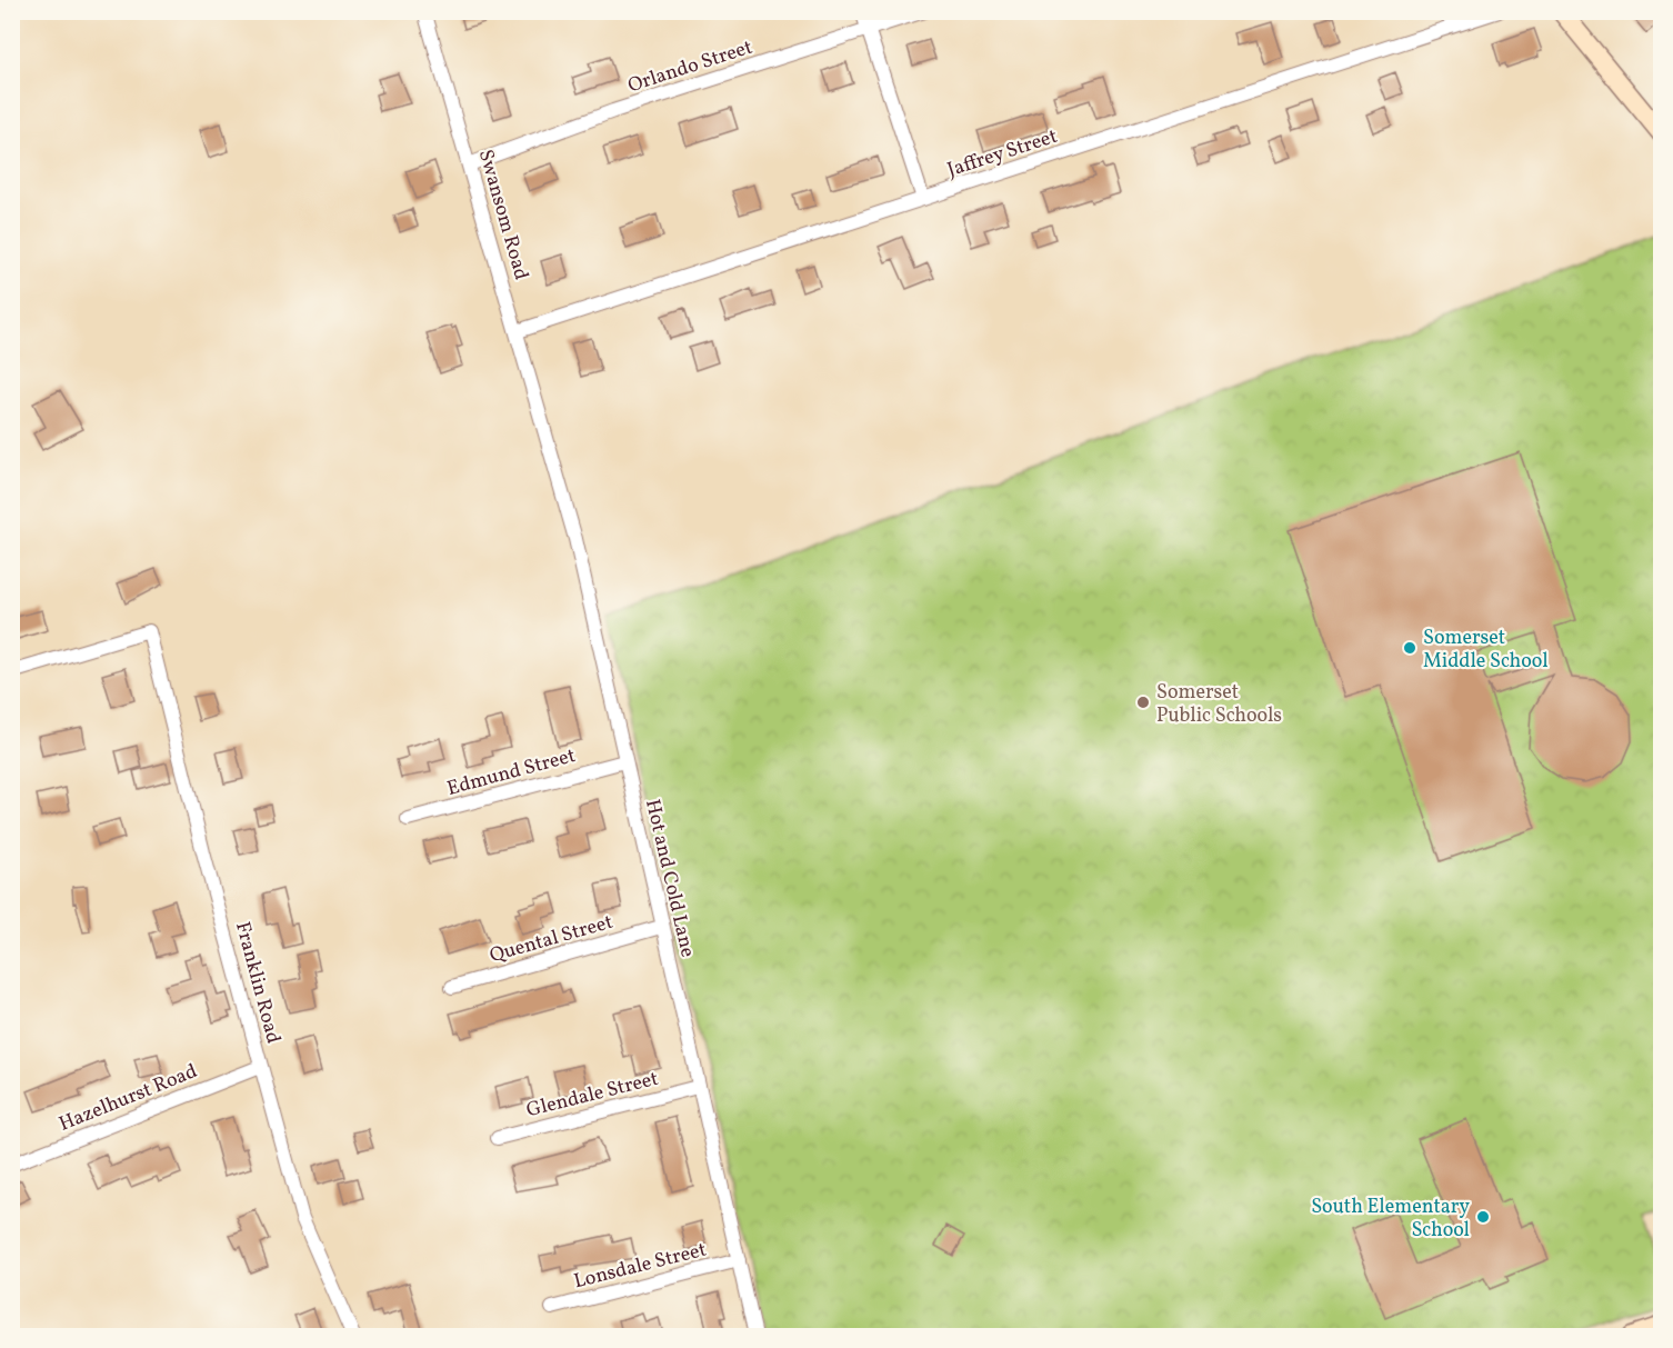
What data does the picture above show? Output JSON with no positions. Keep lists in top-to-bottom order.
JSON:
{
  "streets": {
    "street": [
      "Orlando Street",
      "Jaffrey Street",
      "Swansom Road",
      "Edmund Street",
      "Hot and Cold Lane",
      "Quental Street",
      "Franklin Road",
      "Glendale Street",
      "Hazelhurst Road",
      "Lonsdale Street"
    ]
  },
  "crossings": [
    ["Orlando Street", "Swansom Road"],
    ["Jaffrey Street", "Swansom Road"],
    ["Swansom Road", "Hot and Cold Lane"],
    ["Edmund Street", "Hot and Cold Lane"],
    ["Hot and Cold Lane", "Quental Street"],
    ["Hot and Cold Lane", "Glendale Street"],
    ["Hot and Cold Lane", "Lonsdale Street"],
    ["Franklin Road", "Hazelhurst Road"]
  ],
  "places": ["Somerset Middle School", "Somerset Public Schools", "South Elementary School"]
}
